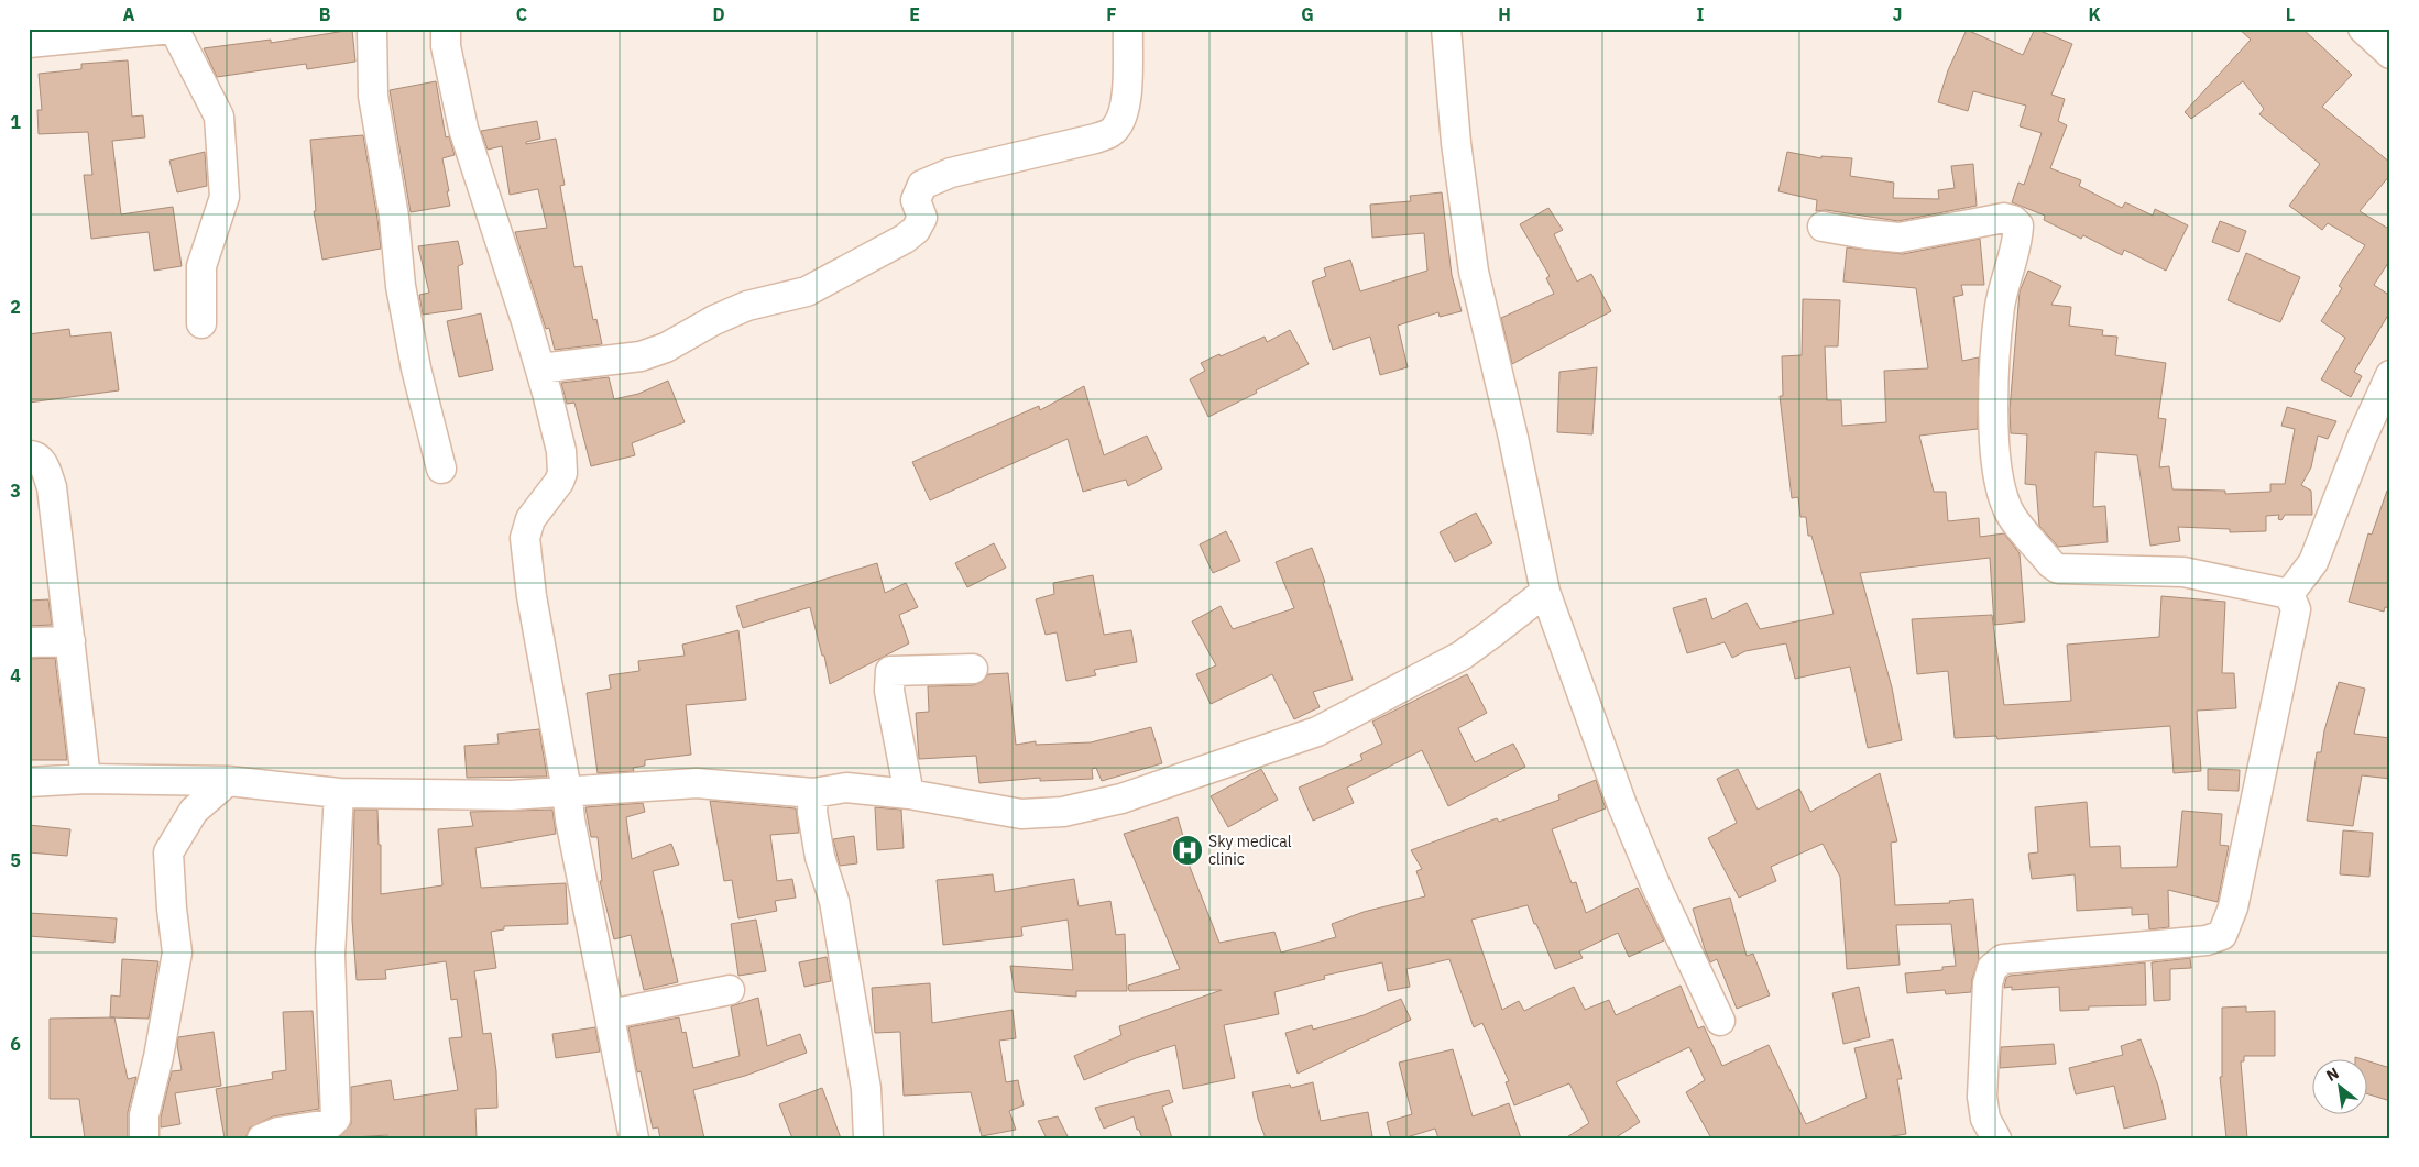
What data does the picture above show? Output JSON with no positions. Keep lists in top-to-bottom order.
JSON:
{
  "places": {
    "hospital": ["Sky medical clinic"]
  },
  "north": "top left",
  "grid": {
    "columns": [
      "A",
      "B",
      "C",
      "D",
      "E",
      "F",
      "G",
      "H",
      "I",
      "J",
      "K",
      "L"
    ],
    "rows": [
      "1",
      "2",
      "3",
      "4",
      "5",
      "6"
    ]
  }
}
